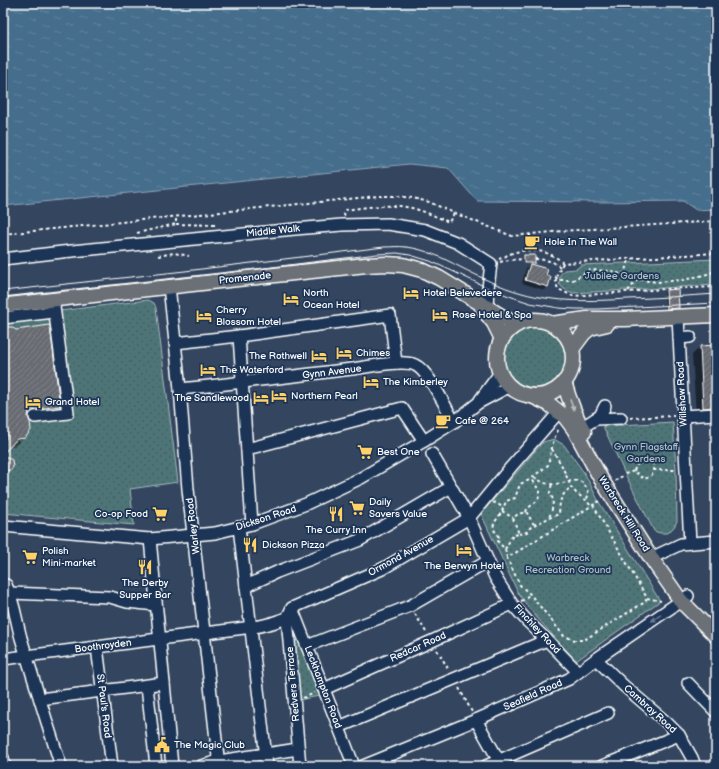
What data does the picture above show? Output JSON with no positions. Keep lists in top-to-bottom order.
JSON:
{
  "streets": {
    "main road": ["Promenade", "Warbreck Hill Road"],
    "street": [
      "Middle Walk",
      "Gynn Avenue",
      "Willshaw Road",
      "Dickson Road",
      "Warley Road",
      "Ormond Avenue",
      "Finchley Road",
      "Boothroyden",
      "Redcar Road",
      "Redvers Terrace",
      "Leckhampton Road",
      "Seafield Road",
      "St Paul's Road",
      "Cambray Road"
    ]
  },
  "crossings": [
    ["Promenade", "Warbreck Hill Road"],
    ["Promenade", "Dickson Road"],
    ["Promenade", "Warley Road"],
    ["Gynn Avenue", "Dickson Road"],
    ["Gynn Avenue", "Warley Road"],
    ["Warbreck Hill Road", "Dickson Road"],
    ["Warbreck Hill Road", "Ormond Avenue"],
    ["Warbreck Hill Road", "Seafield Road"],
    ["Dickson Road", "Warley Road"],
    ["Warley Road", "Boothroyden"],
    ["Ormond Avenue", "Finchley Road"],
    ["Ormond Avenue", "Leckhampton Road"],
    ["Finchley Road", "Redcar Road"],
    ["Finchley Road", "Seafield Road"],
    ["Boothroyden", "St Paul's Road"],
    ["Redcar Road", "Leckhampton Road"],
    ["Seafield Road", "Cambray Road"]
  ],
  "parks": ["Jubilee Gardens", "Gynn Flagstaff Gardens", "Warbreck Recreation Ground"],
  "places": {
    "cafe": ["Hole In The Wall", "Cafe @ 264"],
    "hotel": [
      "Hotel Belevedere",
      "North Ocean Hotel",
      "Rose Hotel & Spa",
      "Cherry Blossom Hotel",
      "Chimes",
      "The Rothwell",
      "The Waterford",
      "The Kimberley",
      "Northern Pearl",
      "The Sandlewood",
      "Grand Hotel",
      "The Berwyn Hotel"
    ],
    "supermarket": [
      "Best One",
      "Daily Savers Value",
      "Co-op Food",
      "Polish Mini-market"
    ],
    "restaurant": ["The Curry Inn", "Dickson Pizza", "The Derby Supper Bar"],
    "public building": ["The Magic Club"]
  }
}
